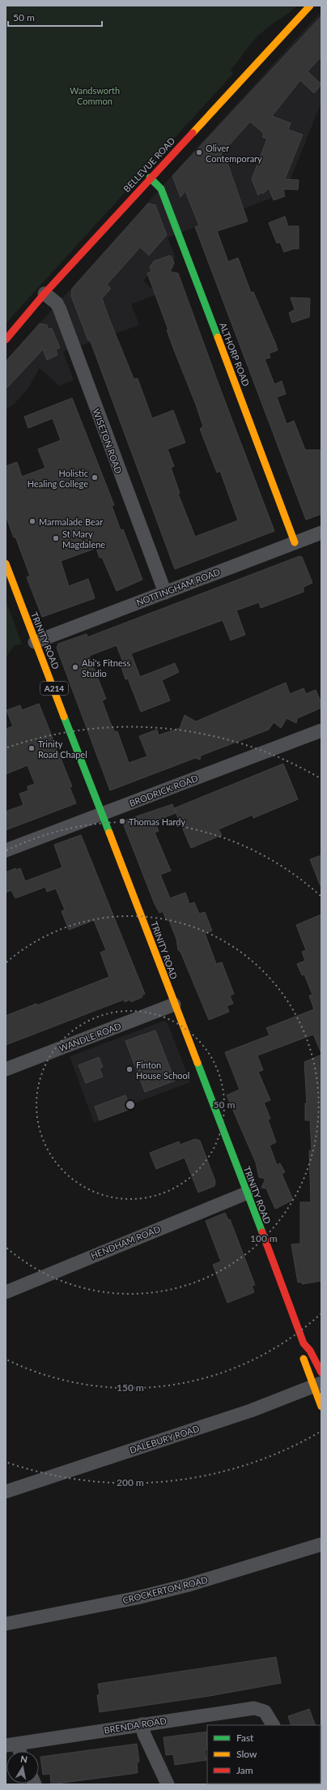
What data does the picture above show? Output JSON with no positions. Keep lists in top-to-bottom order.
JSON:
{
  "streets": {
    "main road": [
      "BELLEVUE ROAD",
      "ALTHORP ROAD",
      "TRINITY ROAD",
      "A214"
    ],
    "street": [
      "WISETON ROAD",
      "NOTTINGHAM ROAD",
      "BRODRICK ROAD",
      "WANDLE ROAD",
      "HENDHAM ROAD",
      "DALEBURY ROAD",
      "CROCKERTON ROAD",
      "BRENDA ROAD"
    ]
  },
  "crossings": [
    ["BELLEVUE ROAD", "ALTHORP ROAD"],
    ["BELLEVUE ROAD", "WISETON ROAD"],
    ["ALTHORP ROAD", "NOTTINGHAM ROAD"],
    ["WISETON ROAD", "NOTTINGHAM ROAD"],
    ["NOTTINGHAM ROAD", "TRINITY ROAD"],
    ["TRINITY ROAD", "BRODRICK ROAD"],
    ["TRINITY ROAD", "WANDLE ROAD"],
    ["TRINITY ROAD", "HENDHAM ROAD"],
    ["TRINITY ROAD", "DALEBURY ROAD"]
  ],
  "parks": ["Wandsworth Common"],
  "places": [
    "Oliver Contemporary",
    "Holistic Healing College",
    "Marmalade Bear",
    "St Mary Magdalene",
    "Abi's Fitness Studio",
    "Trinity Road Chapel",
    "Thomas Hardy",
    "Finton House School"
  ],
  "legend": ["Fast", "Slow", "Jam"],
  "scale_bar": "50 m",
  "north": "top",
  "rings": [
    "50 m",
    "100 m",
    "150 m",
    "200 m"
  ]
}
